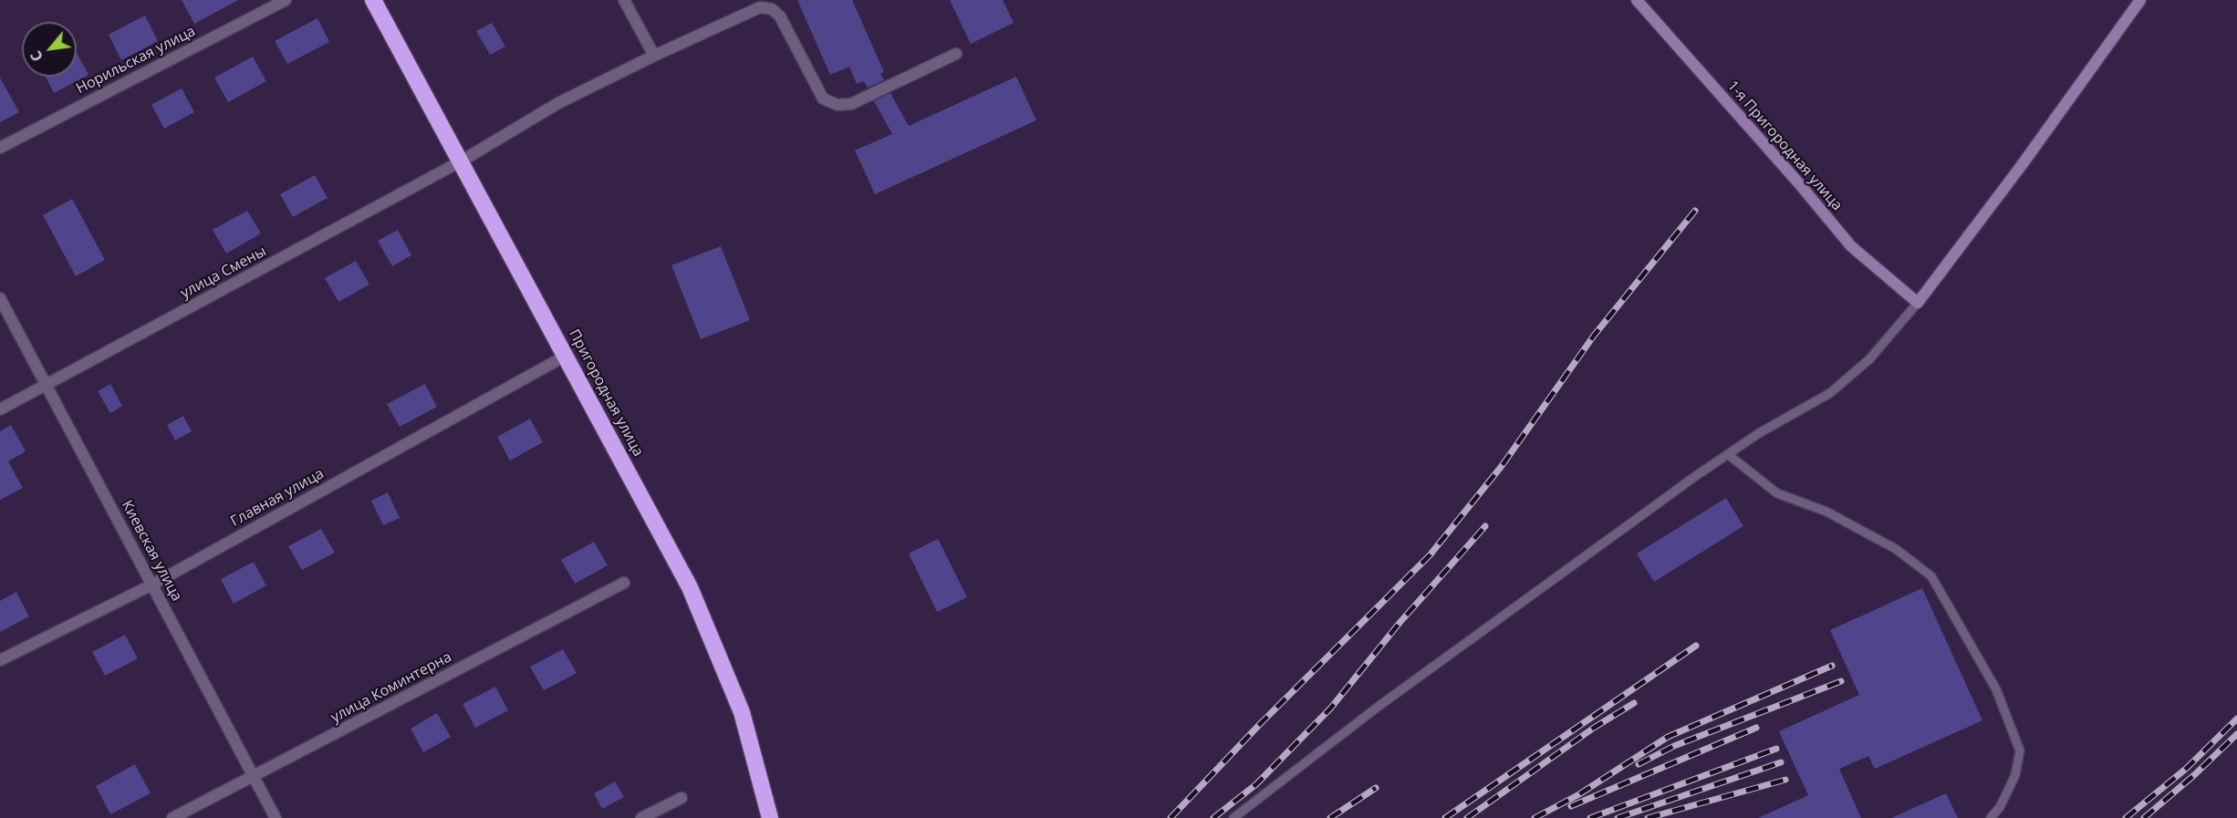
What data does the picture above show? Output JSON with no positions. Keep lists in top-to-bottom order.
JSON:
{
  "streets": {
    "highway": ["Пригородная улица"],
    "street": [
      "Норильская улица",
      "1-я Пригородная улица",
      "улица Смены",
      "Главная улица",
      "Киевская улица",
      "улица Коминтерна"
    ]
  },
  "crossings": [
    ["улица Смены", "Пригородная улица"],
    ["улица Смены", "Киевская улица"],
    ["Пригородная улица", "Главная улица"],
    ["Главная улица", "Киевская улица"],
    ["Киевская улица", "улица Коминтерна"]
  ],
  "north": "bottom left"
}
